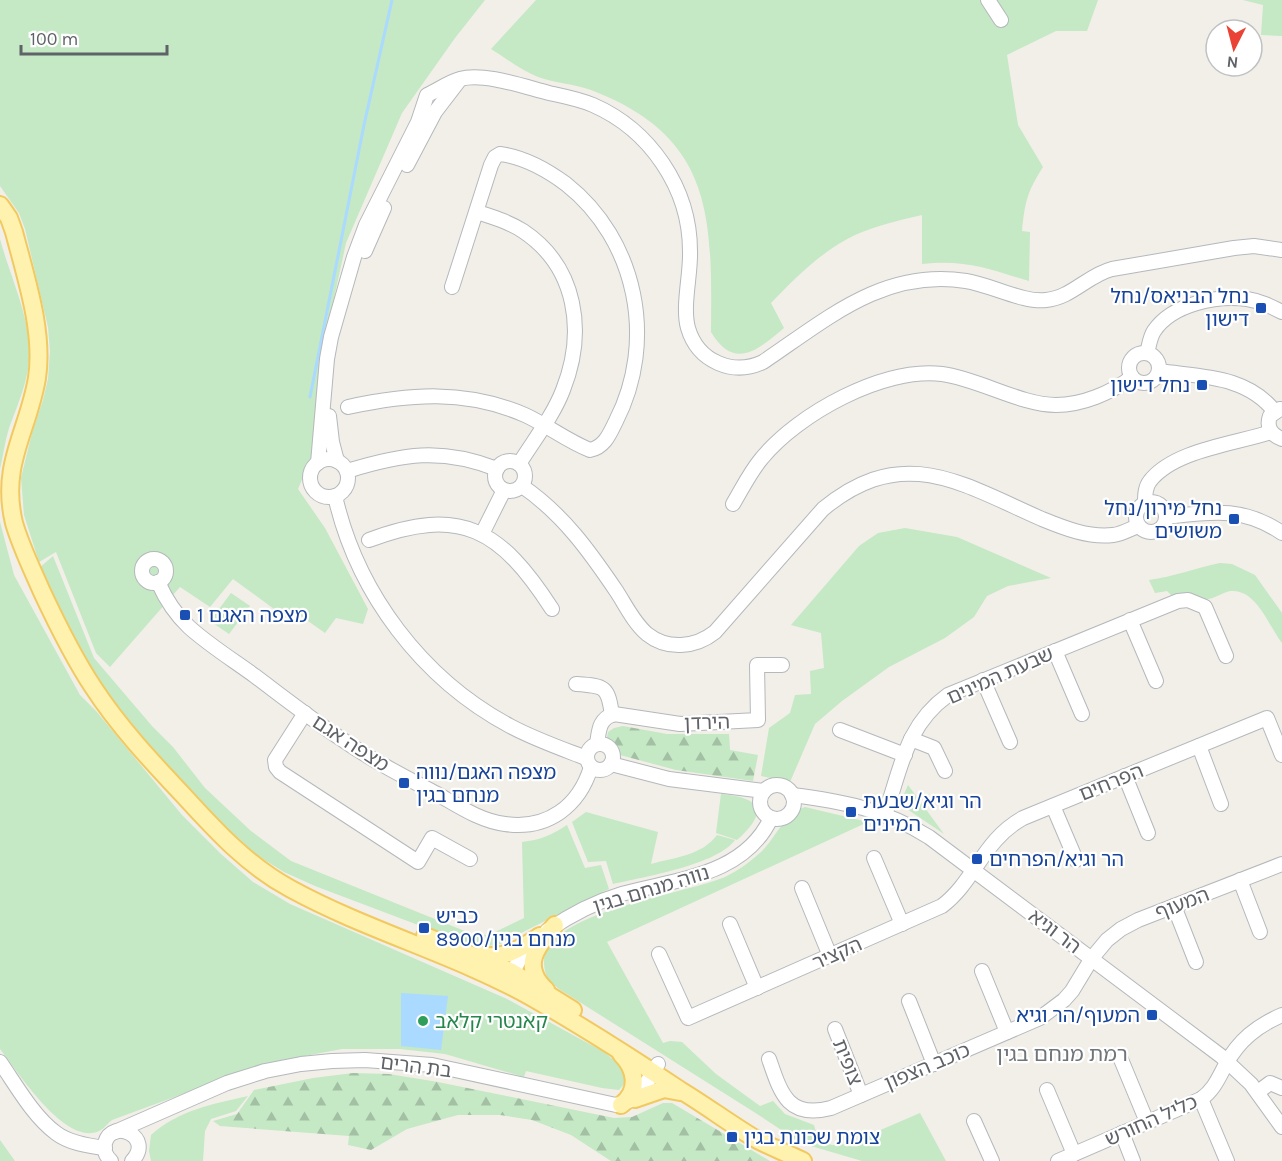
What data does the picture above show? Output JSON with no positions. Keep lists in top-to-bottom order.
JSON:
{
  "streets": {
    "street": [
      "שבעת המינים",
      "הירדן",
      "מצפה אגם",
      "הפרחים",
      "נווה מנחם בגין",
      "המעוף",
      "הר וגיא",
      "הקציר",
      "צופית",
      "בת הרים",
      "כוכב הצפון",
      "כליל החורש"
    ]
  },
  "crossings": [
    ["שבעת המינים", "הר וגיא"],
    ["הפרחים", "הר וגיא"],
    ["הפרחים", "הקציר"],
    ["נווה מנחם בגין", "הר וגיא"],
    ["המעוף", "הר וגיא"],
    ["המעוף", "כוכב הצפון"],
    ["הר וגיא", "הקציר"],
    ["הר וגיא", "כוכב הצפון"],
    ["הר וגיא", "כליל החורש"],
    ["צופית", "כוכב הצפון"]
  ],
  "districts": ["רמת מנחם בגין"],
  "places": {
    "transit": [
      "נחל הבניאס/נחל דישון",
      "נחל דישון",
      "נחל מירון/נחל משושים",
      "מצפה האגם 1",
      "מצפה האגם/נווה מנחם בגין",
      "הר וגיא/שבעת המינים",
      "הר וגיא/הפרחים",
      "כביש 8900/מנחם בגין",
      "המעוף/הר וגיא",
      "צומת שכונת בגין"
    ],
    "other": ["קאנטרי קלאב"]
  },
  "scale_bar": "100 m",
  "north": "bottom"
}
